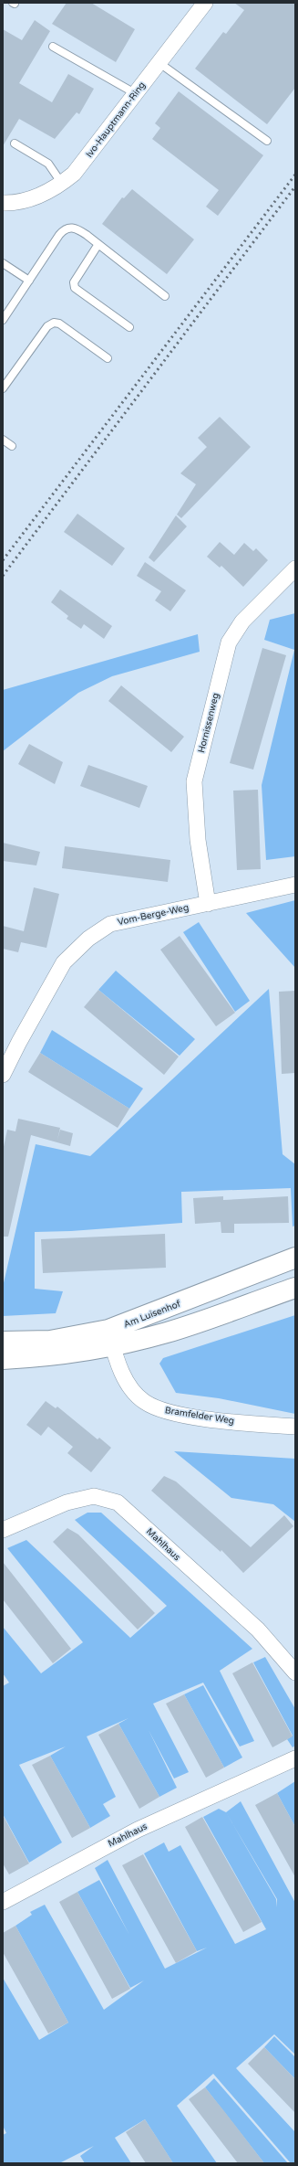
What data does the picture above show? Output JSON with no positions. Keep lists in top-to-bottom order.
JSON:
{
  "streets": {
    "main road": ["Am Luisenhof"],
    "street": [
      "Ivo-Hauptmann-Ring",
      "Hornissenweg",
      "Vom-Berge-Weg",
      "Bramfelder Weg",
      "Mahlhaus"
    ]
  },
  "crossings": [
    ["Hornissenweg", "Vom-Berge-Weg"],
    ["Am Luisenhof", "Bramfelder Weg"]
  ]
}
